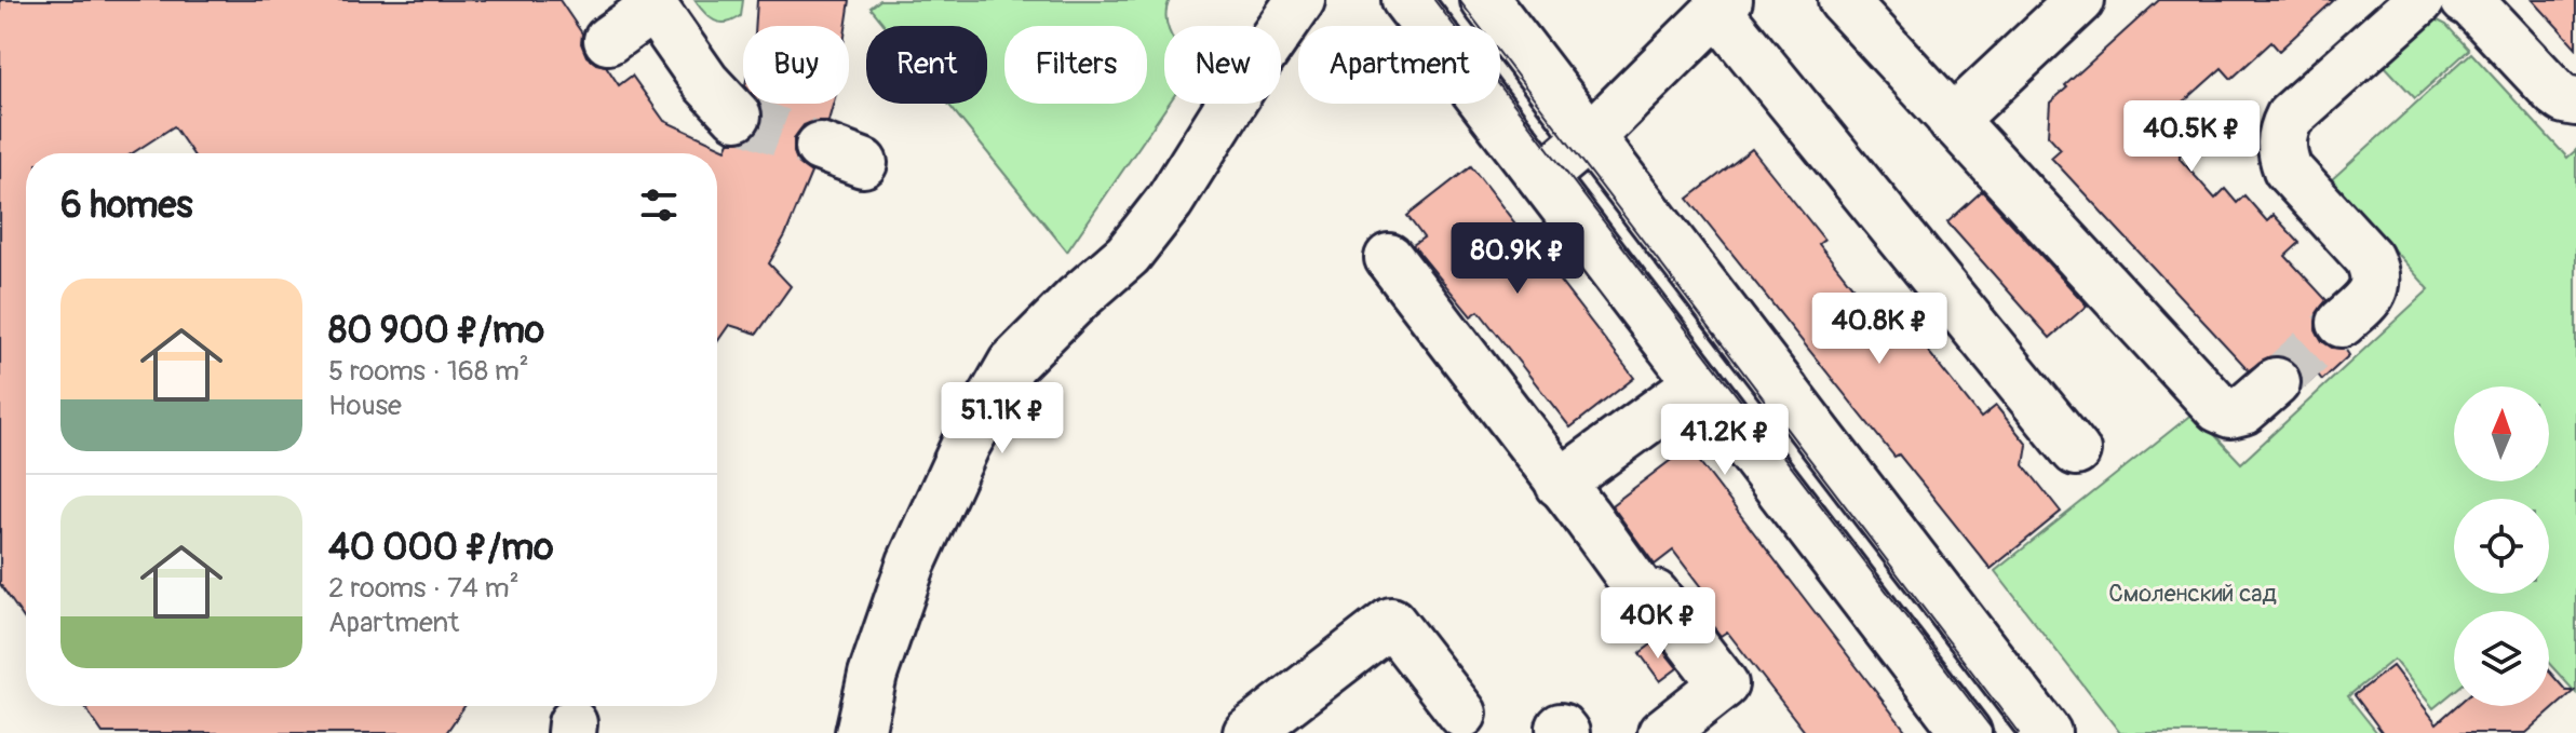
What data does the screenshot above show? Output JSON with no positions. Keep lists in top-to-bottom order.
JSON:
{
  "parks": ["Смоленский сад"],
  "north": "top",
  "page": {
    "chip": [
      "Buy",
      "Rent",
      "Filters",
      "New",
      "Apartment"
    ],
    "price": [
      "40.5K ₽",
      "80.9K ₽",
      "40.8K ₽",
      "51.1K ₽",
      "41.2K ₽",
      "40K ₽"
    ],
    "heading": "6 homes",
    "list": [
      {
        "name": "80 900 ₽/mo",
        "note": "5 rooms · 168 m² · House"
      },
      {
        "name": "40 000 ₽/mo",
        "note": "2 rooms · 74 m² · Apartment"
      }
    ]
  }
}
